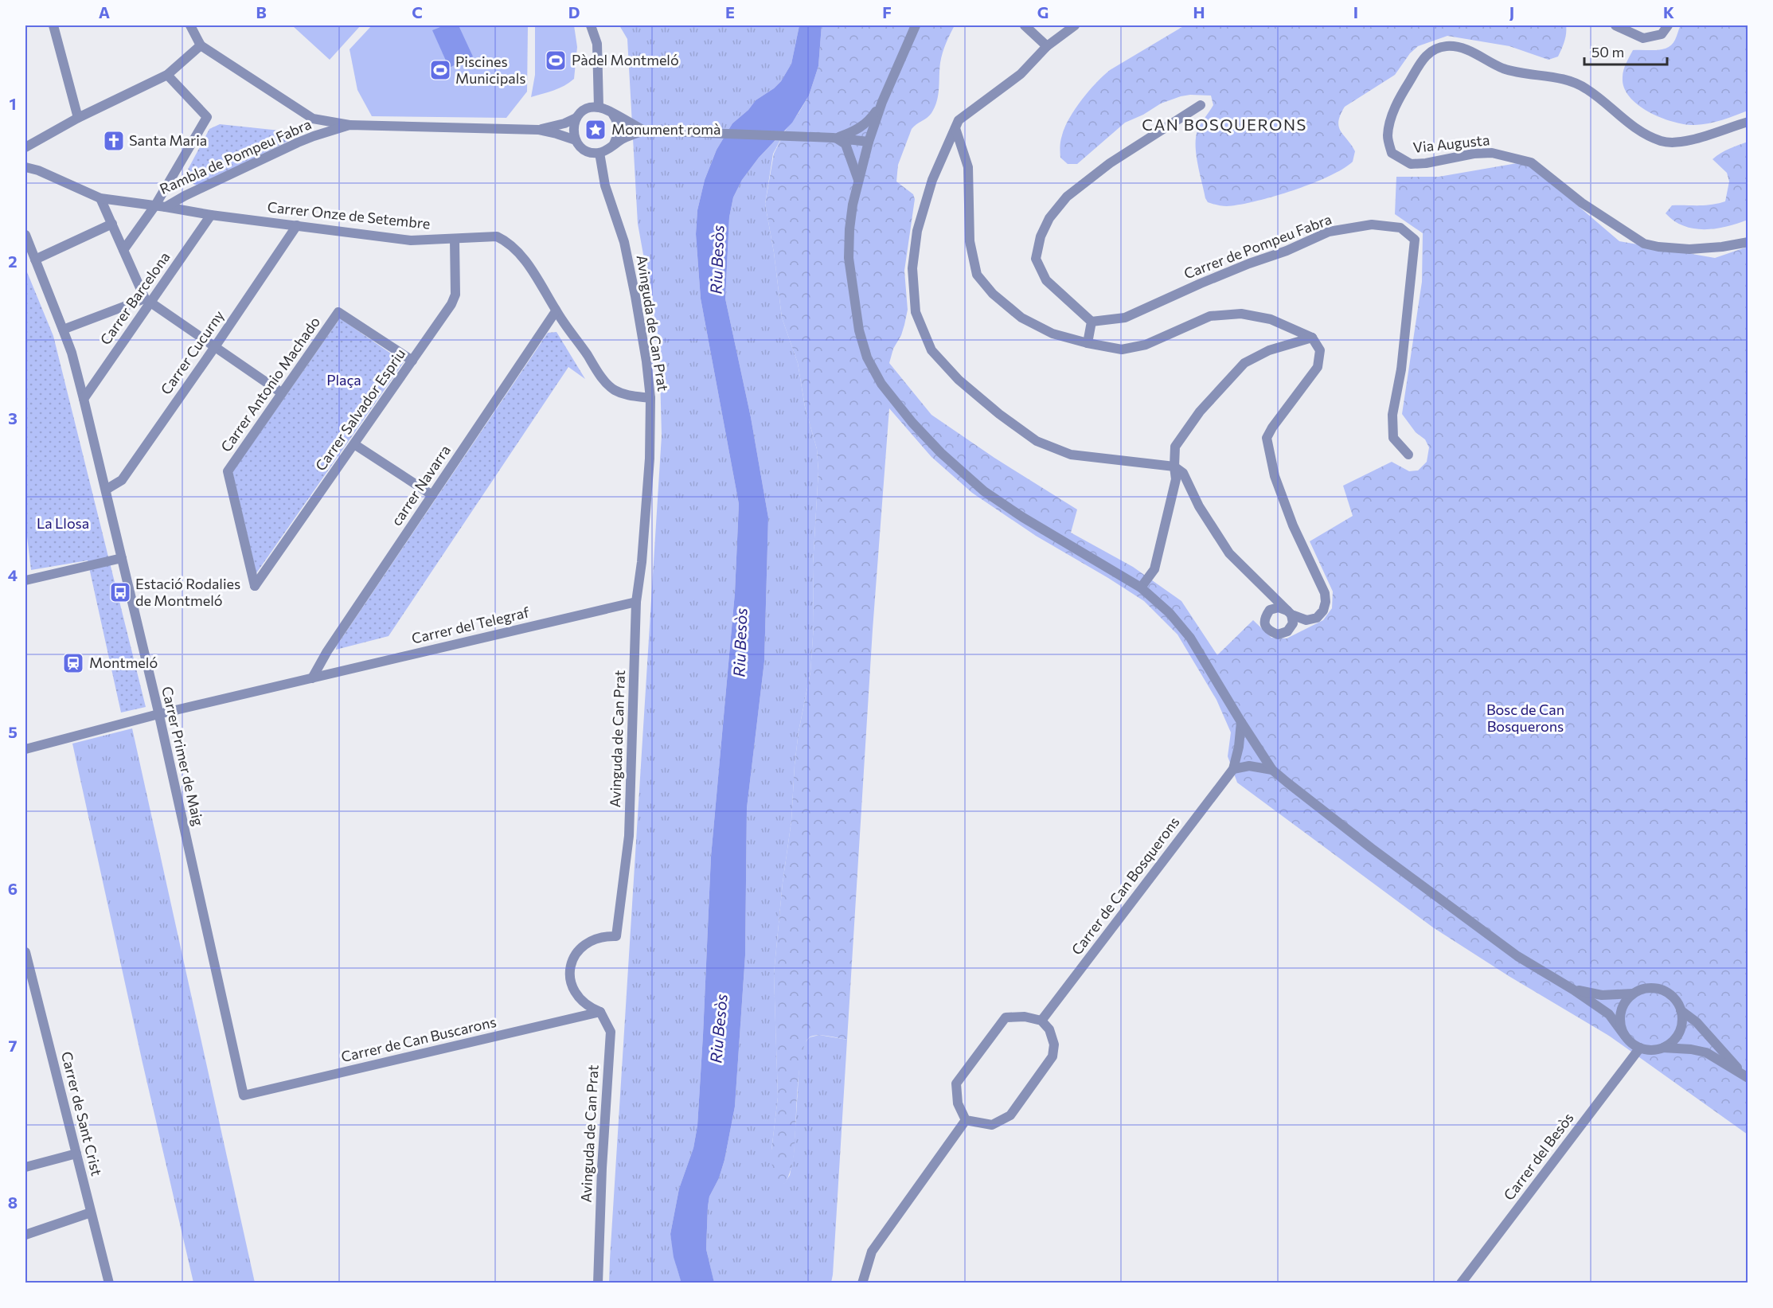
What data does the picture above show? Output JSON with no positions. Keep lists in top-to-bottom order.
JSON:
{
  "streets": {
    "street": [
      "Via Augusta",
      "Rambla de Pompeu Fabra",
      "Carrer Onze de Setembre",
      "Carrer de Pompeu Fabra",
      "Carrer Barcelona",
      "Avinguda de Can Prat",
      "Carrer Cucurny",
      "Carrer Antonio Machado",
      "Carrer Salvador Espriu",
      "carrer Navarra",
      "Carrer del Telegraf",
      "Carrer Primer de Maig",
      "Carrer de Can Bosquerons",
      "Carrer de Can Buscarons",
      "Carrer de Sant Crist",
      "Carrer del Besòs"
    ]
  },
  "crossings": [
    ["Rambla de Pompeu Fabra", "Carrer Onze de Setembre"],
    ["Carrer Onze de Setembre", "Carrer Barcelona"],
    ["Carrer Onze de Setembre", "Avinguda de Can Prat"],
    ["Carrer Onze de Setembre", "Carrer Cucurny"],
    ["Carrer Onze de Setembre", "Carrer Salvador Espriu"],
    ["Carrer Onze de Setembre", "carrer Navarra"],
    ["Carrer Barcelona", "Carrer Primer de Maig"],
    ["Avinguda de Can Prat", "Carrer del Telegraf"],
    ["Avinguda de Can Prat", "Carrer de Can Buscarons"],
    ["Carrer Cucurny", "Carrer Primer de Maig"],
    ["Carrer Antonio Machado", "Carrer Salvador Espriu"],
    ["carrer Navarra", "Carrer del Telegraf"],
    ["Carrer del Telegraf", "Carrer Primer de Maig"],
    ["Carrer Primer de Maig", "Carrer de Can Buscarons"]
  ],
  "districts": ["CAN BOSQUERONS"],
  "water": ["Riu Besòs"],
  "parks": ["Plaça", "La Llosa", "Bosc de Can Bosquerons"],
  "places": {
    "sports": ["Pàdel Montmeló", "Piscines Municipals"],
    "place": ["Monument romà"],
    "church": ["Santa Maria"],
    "bus stop": ["Estació Rodalies de Montmeló"],
    "station": ["Montmeló"]
  },
  "scale_bar": "50 m",
  "grid": {
    "columns": [
      "A",
      "B",
      "C",
      "D",
      "E",
      "F",
      "G",
      "H",
      "I",
      "J",
      "K"
    ],
    "rows": [
      "1",
      "2",
      "3",
      "4",
      "5",
      "6",
      "7",
      "8"
    ]
  }
}
